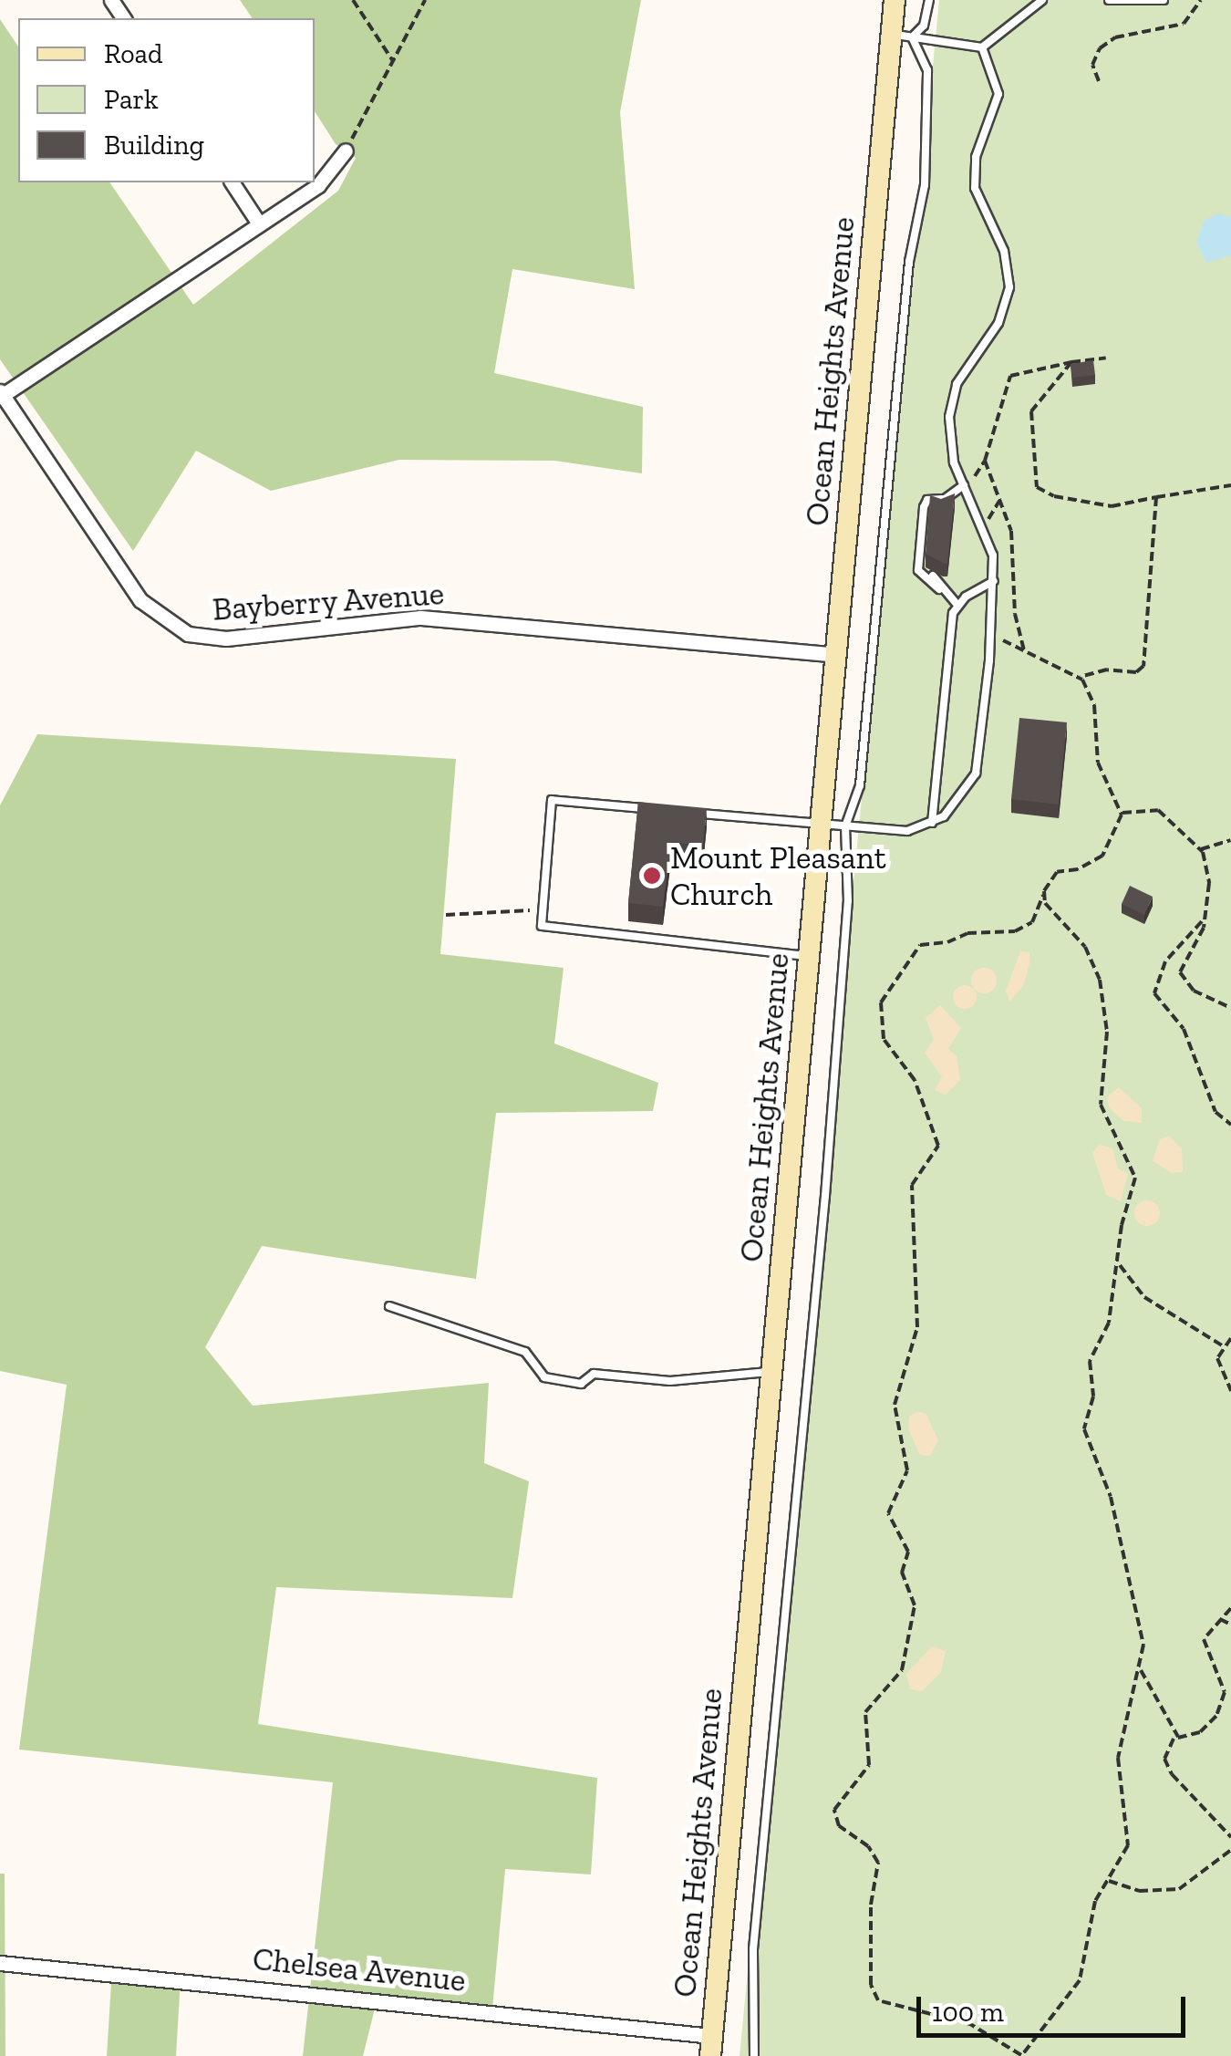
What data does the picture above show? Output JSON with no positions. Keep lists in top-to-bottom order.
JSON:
{
  "streets": {
    "main road": ["Ocean Heights Avenue"],
    "street": ["Bayberry Avenue", "Chelsea Avenue"]
  },
  "crossings": [
    ["Ocean Heights Avenue", "Bayberry Avenue"],
    ["Ocean Heights Avenue", "Chelsea Avenue"]
  ],
  "places": ["Mount Pleasant Church"],
  "legend": ["Road", "Park", "Building"],
  "scale_bar": "100 m"
}
